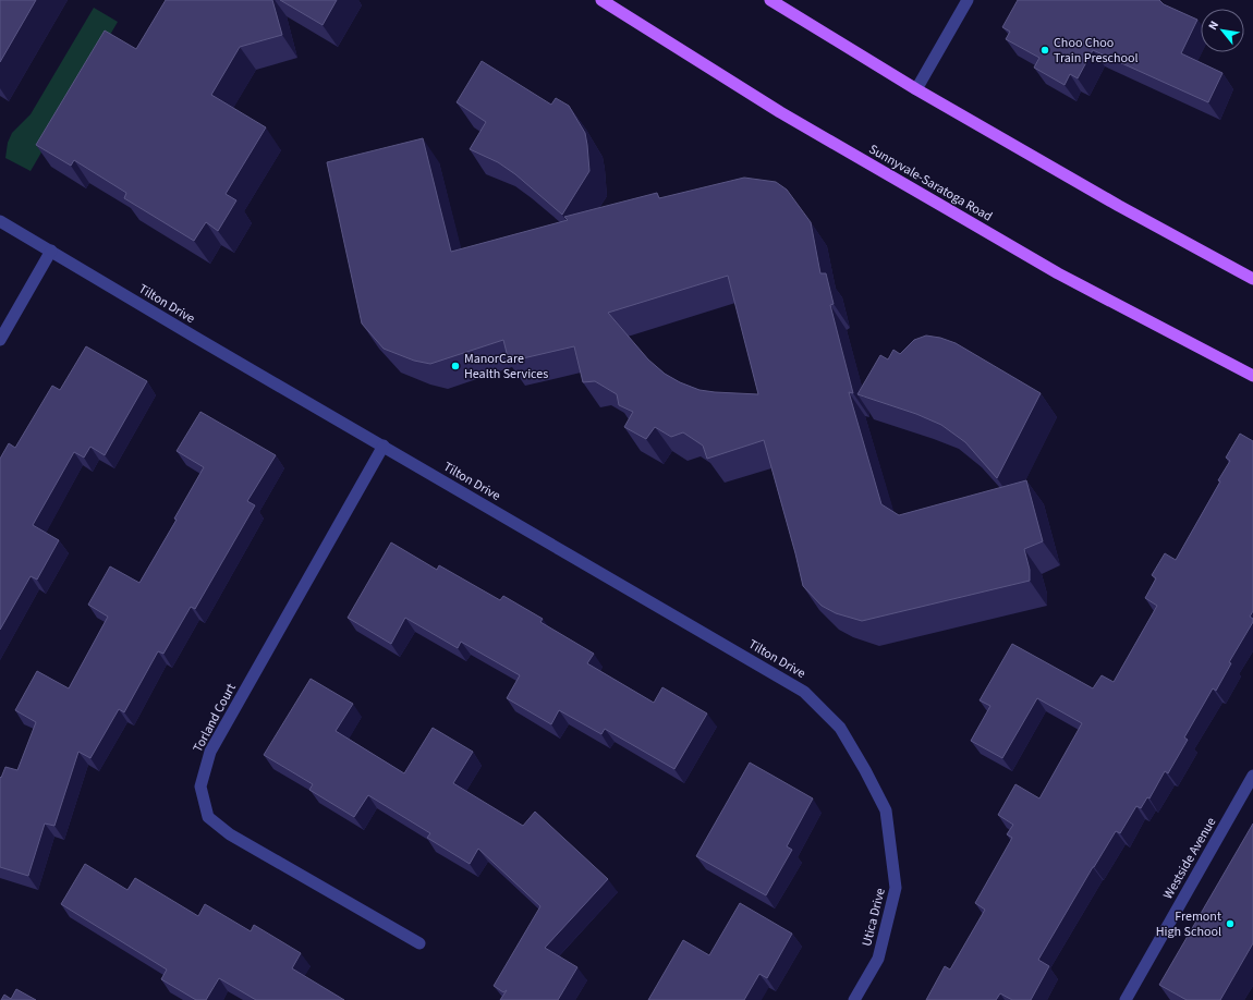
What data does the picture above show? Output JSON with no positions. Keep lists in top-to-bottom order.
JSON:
{
  "streets": {
    "main road": ["Sunnyvale-Saratoga Road"],
    "street": [
      "Tilton Drive",
      "Torland Court",
      "Westside Avenue",
      "Utica Drive"
    ]
  },
  "crossings": [
    ["Tilton Drive", "Torland Court"],
    ["Tilton Drive", "Utica Drive"]
  ],
  "places": ["Choo Choo Train Preschool", "ManorCare Health Services", "Fremont High School"],
  "north": "top left"
}
